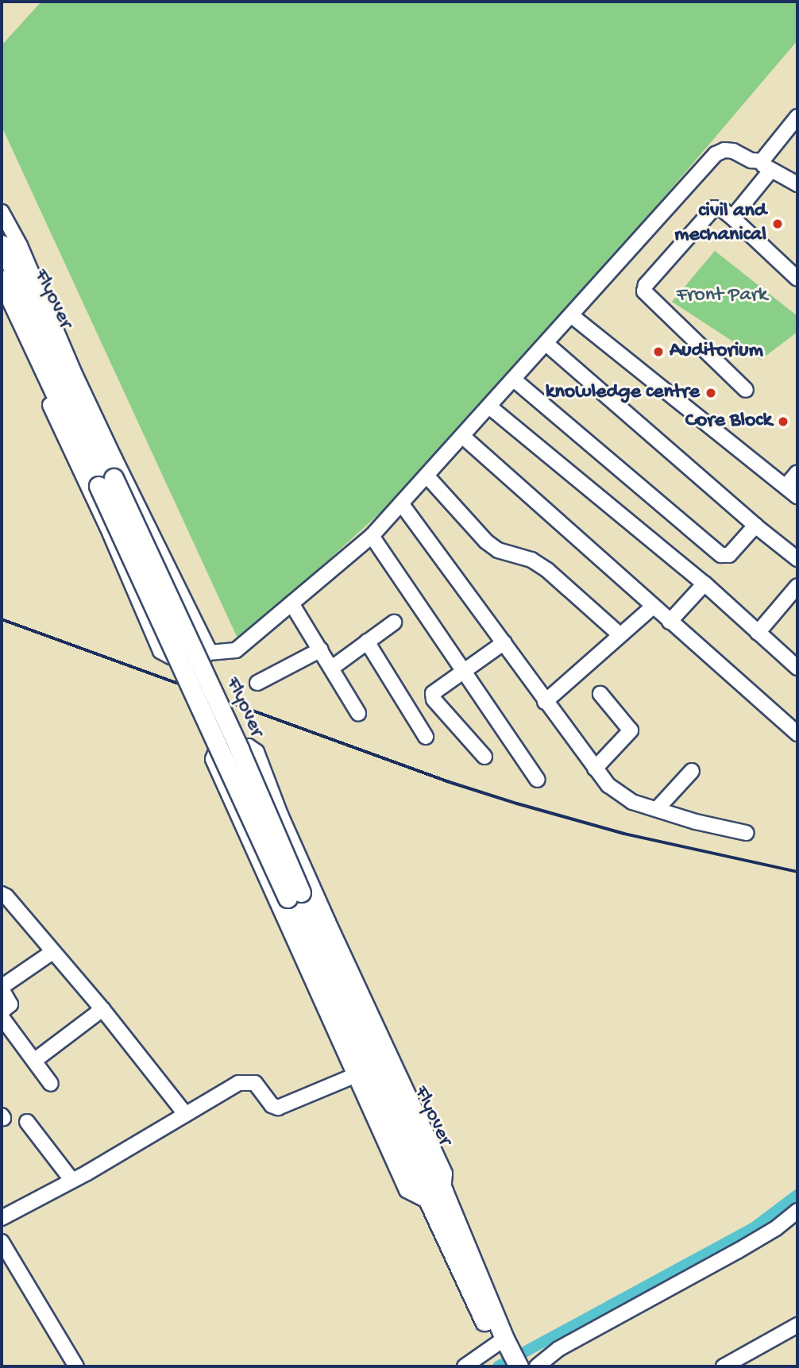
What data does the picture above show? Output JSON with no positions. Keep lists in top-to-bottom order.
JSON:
{
  "streets": {
    "main road": ["Flyover"]
  },
  "parks": ["Front Park"],
  "places": [
    "civil and mechanical",
    "Auditorium",
    "knowledge centre",
    "Core Block"
  ]
}
